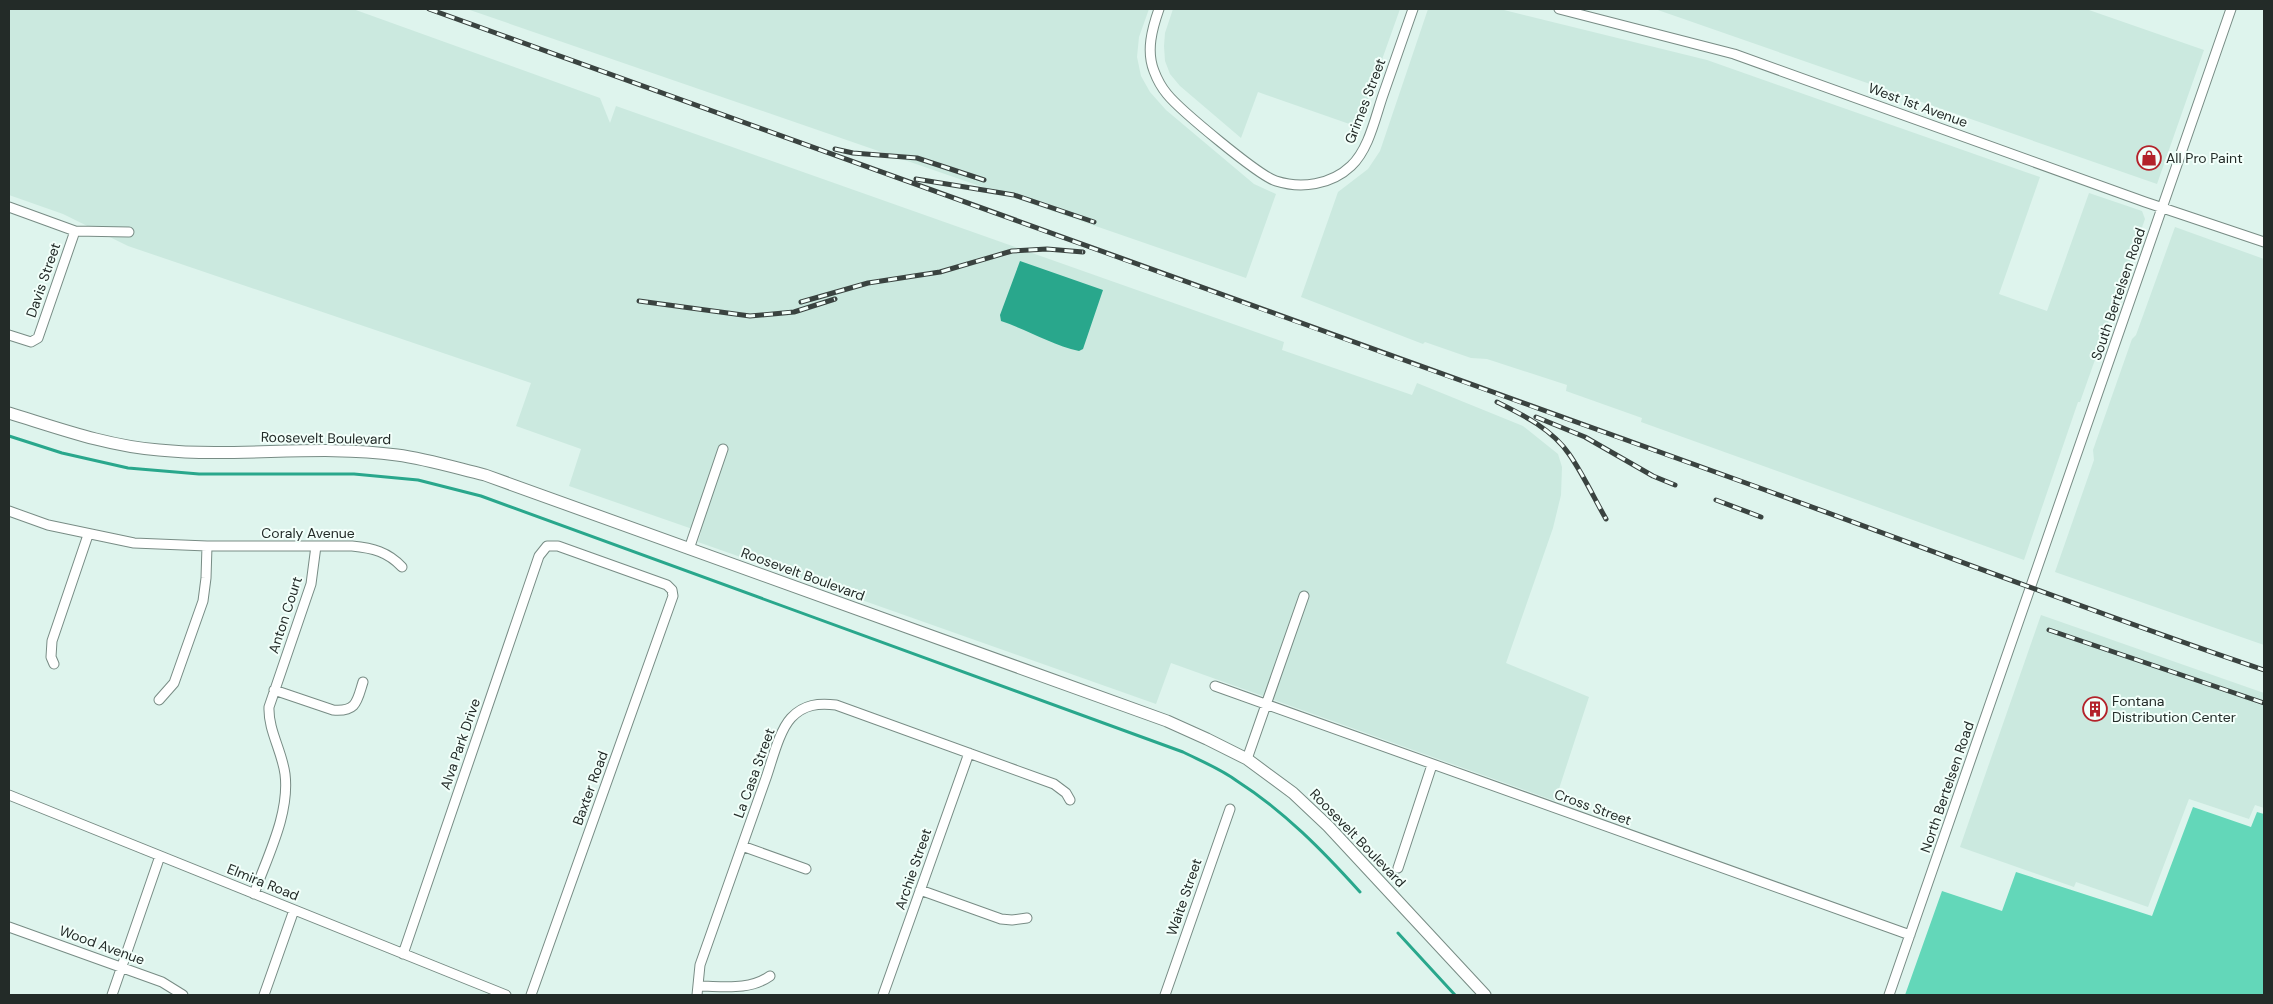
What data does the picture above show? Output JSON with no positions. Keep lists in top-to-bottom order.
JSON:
{
  "streets": {
    "main road": ["Roosevelt Boulevard"],
    "street": [
      "Grimes Street",
      "West 1st Avenue",
      "Davis Street",
      "South Bertelsen Road",
      "Coraly Avenue",
      "Anton Court",
      "Alva Park Drive",
      "La Casa Street",
      "North Bertelsen Road",
      "Baxter Road",
      "Cross Street",
      "Archie Street",
      "Elmira Road",
      "Waite Street",
      "Wood Avenue"
    ]
  },
  "crossings": [
    ["West 1st Avenue", "South Bertelsen Road"],
    ["South Bertelsen Road", "North Bertelsen Road"],
    ["Coraly Avenue", "Anton Court"],
    ["Anton Court", "Elmira Road"],
    ["Alva Park Drive", "Baxter Road"],
    ["Alva Park Drive", "Elmira Road"],
    ["La Casa Street", "Archie Street"],
    ["North Bertelsen Road", "Cross Street"]
  ],
  "places": {
    "shop": ["All Pro Paint"],
    "building": ["Fontana Distribution Center"]
  }
}
